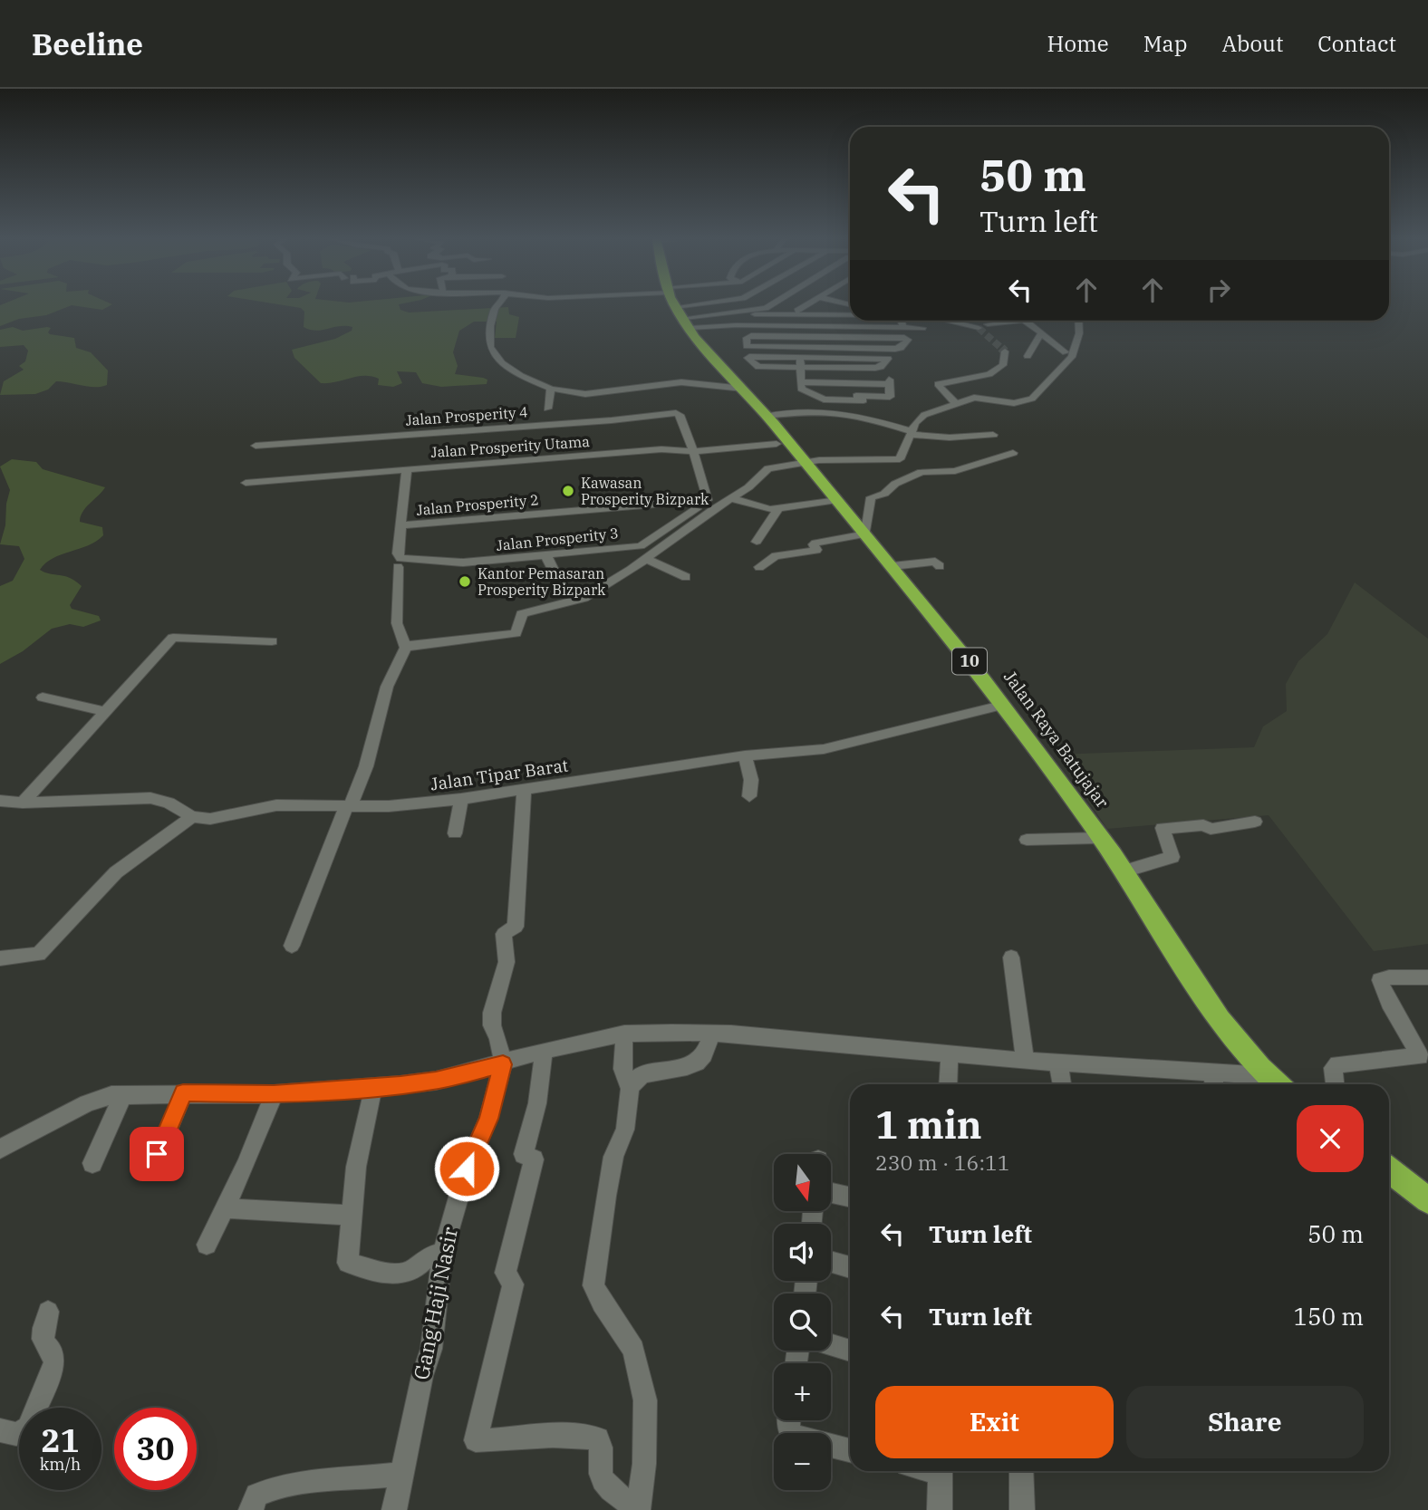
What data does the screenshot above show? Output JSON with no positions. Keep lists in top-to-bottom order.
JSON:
{
  "streets": {
    "highway": ["10", "Jalan Raya Batujajar"],
    "street": [
      "Jalan Prosperity 4",
      "Jalan Prosperity Utama",
      "Jalan Prosperity 2",
      "Jalan Prosperity 3",
      "Jalan Tipar Barat",
      "Gang Haji Nasir"
    ]
  },
  "crossings": [
    ["Jalan Prosperity 4", "Jalan Prosperity Utama"],
    ["Jalan Prosperity 2", "Jalan Prosperity 3"],
    ["Jalan Raya Batujajar", "Jalan Tipar Barat"]
  ],
  "places": ["Kawasan Prosperity Bizpark", "Kantor Pemasaran Prosperity Bizpark"],
  "north": "bottom",
  "page": {
    "header": "Beeline",
    "nav": [
      "Home",
      "Map",
      "About",
      "Contact"
    ],
    "turn": ["50 m", "Turn left"],
    "heading": ["1 min", "230 m · 16:11"],
    "map_buttons": ["+", "−"],
    "list": [
      {
        "name": "Turn left",
        "value": "50 m"
      },
      {
        "name": "Turn left",
        "value": "150 m"
      }
    ],
    "buttons": ["Exit", "Share"],
    "speed": "21 km/h",
    "limit": "30"
  }
}
